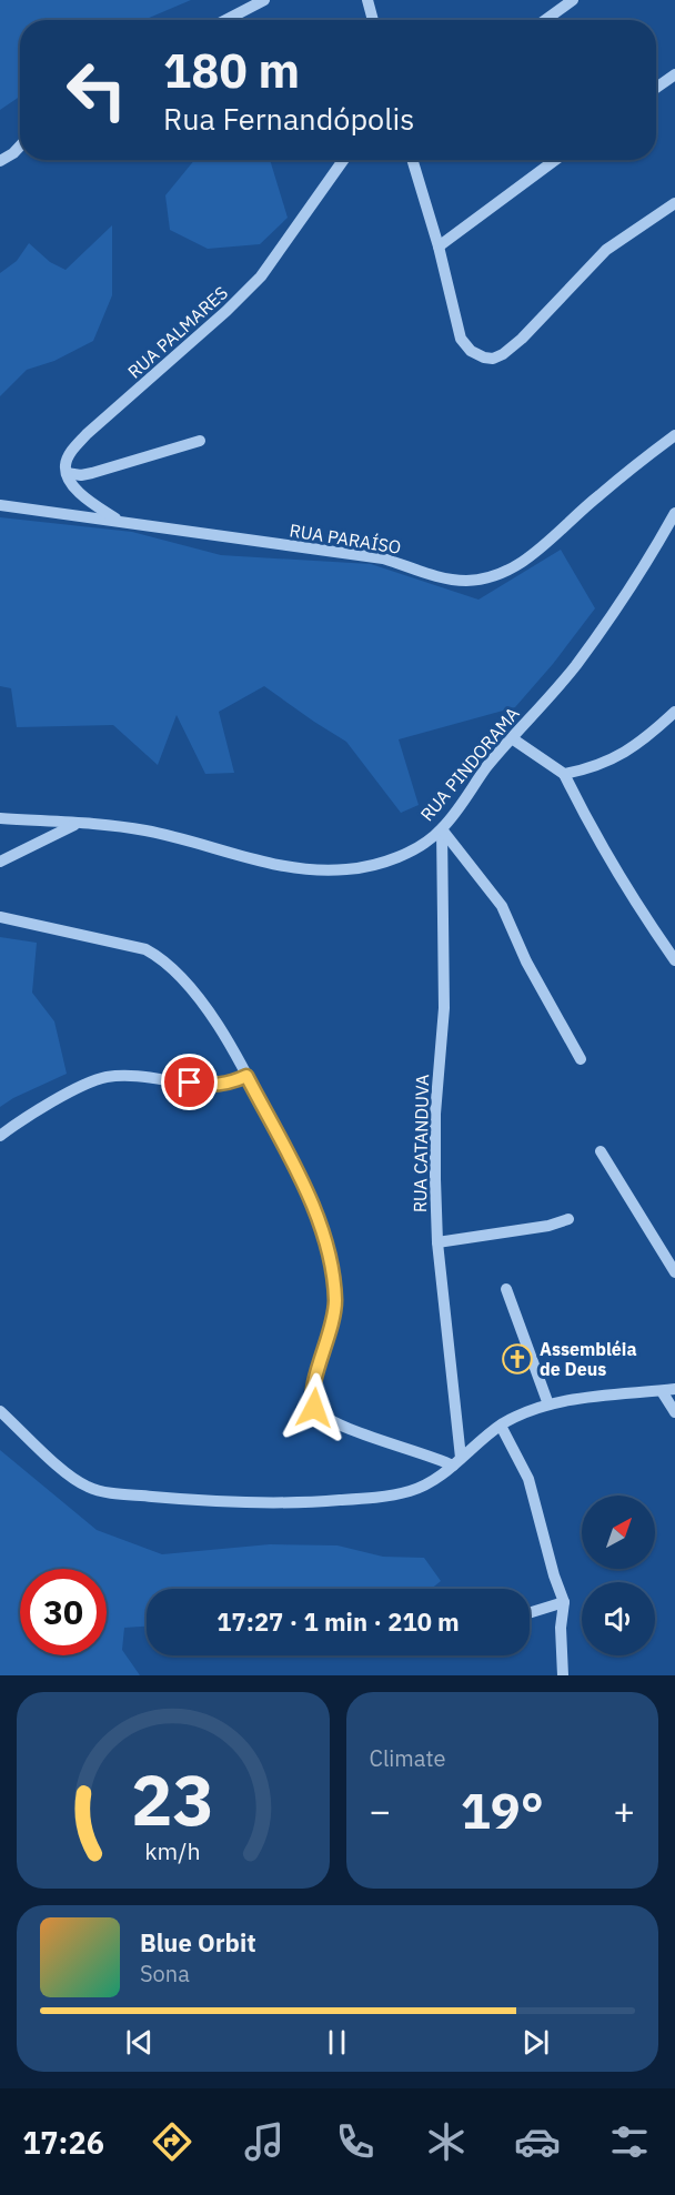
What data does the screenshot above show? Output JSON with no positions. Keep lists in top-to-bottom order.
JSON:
{
  "streets": {
    "street": [
      "RUA PALMARES",
      "RUA PARAÍSO",
      "RUA PINDORAMA",
      "RUA CATANDUVA"
    ]
  },
  "crossings": [
    ["RUA PINDORAMA", "RUA CATANDUVA"]
  ],
  "places": {
    "church": ["Assembléia de Deus"]
  },
  "north": "top right",
  "page": {
    "turn": ["180 m", "Rua Fernandópolis"],
    "limit": "30",
    "trip": "17:27 · 1 min · 210 m",
    "tile": "Climate",
    "heat": ["−", "19°", "+"],
    "song": ["Blue Orbit", "Sona"],
    "tabs": "17:26",
    "gauge": ["23", "km/h"]
  }
}
